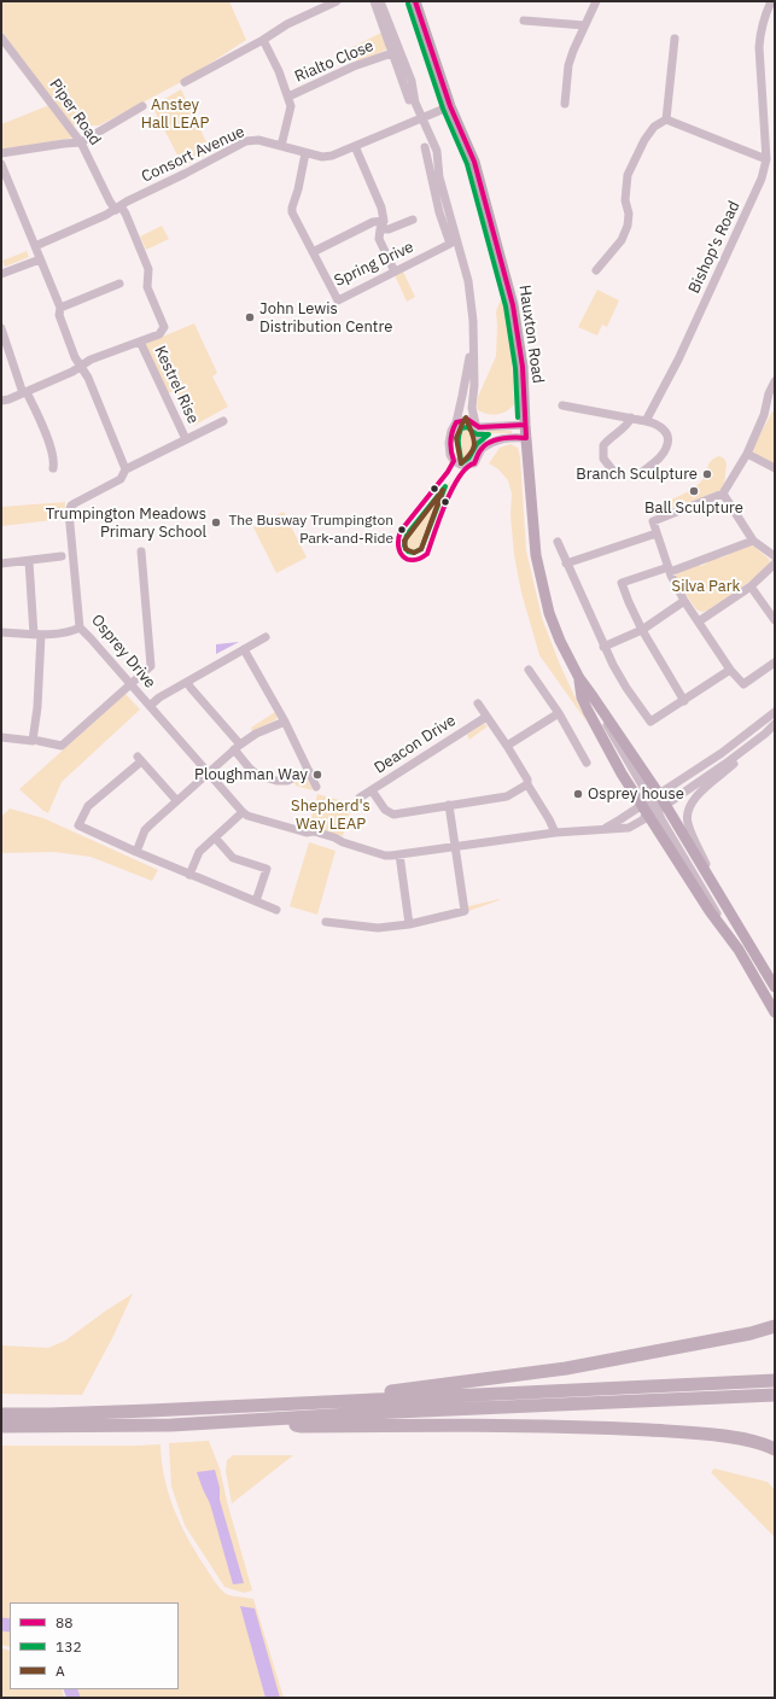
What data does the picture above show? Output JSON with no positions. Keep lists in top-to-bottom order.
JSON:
{
  "streets": {
    "main road": ["Hauxton Road"],
    "street": [
      "Rialto Close",
      "Piper Road",
      "Consort Avenue",
      "Bishop's Road",
      "Spring Drive",
      "Kestrel Rise",
      "Osprey Drive",
      "Deacon Drive"
    ]
  },
  "crossings": [
    ["Piper Road", "Consort Avenue"],
    ["Piper Road", "Kestrel Rise"],
    ["Consort Avenue", "Spring Drive"],
    ["Consort Avenue", "Hauxton Road"],
    ["Kestrel Rise", "Osprey Drive"]
  ],
  "parks": ["Anstey Hall LEAP", "Silva Park", "Shepherd's Way LEAP"],
  "places": [
    "John Lewis Distribution Centre",
    "Branch Sculpture",
    "Ball Sculpture",
    "Trumpington Meadows Primary School",
    "The Busway Trumpington Park-and-Ride",
    "Ploughman Way",
    "Osprey house"
  ],
  "lines": ["transit line 88", "transit line 132", "transit line A"],
  "legend": ["88", "132", "A"]
}
